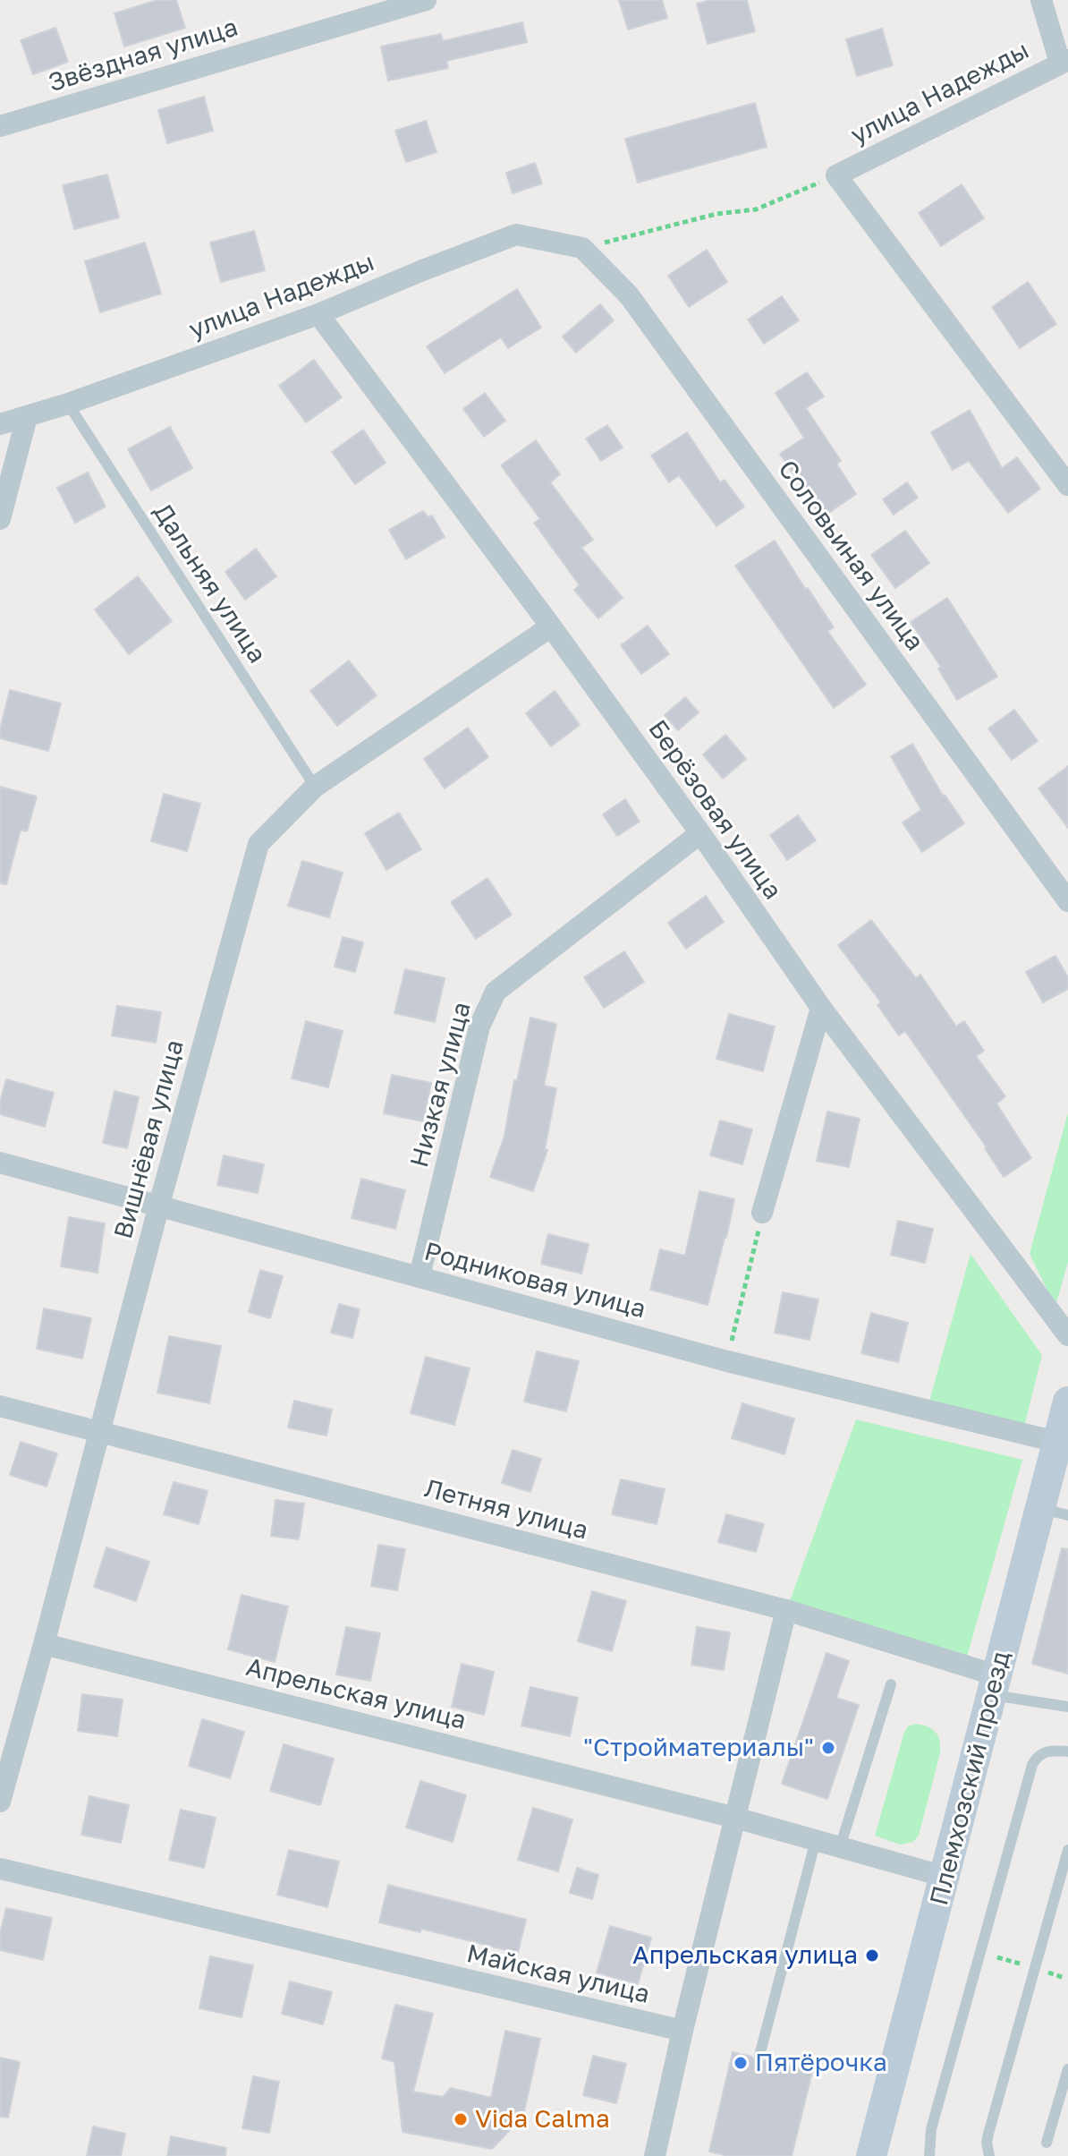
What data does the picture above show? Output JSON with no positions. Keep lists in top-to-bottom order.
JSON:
{
  "streets": {
    "main road": ["Племхозский проезд"],
    "street": [
      "Звёздная улица",
      "улица Надежды",
      "Соловьиная улица",
      "Берёзовая улица",
      "Низкая улица",
      "Вишнёвая улица",
      "Родниковая улица",
      "Летняя улица",
      "Апрельская улица",
      "Майская улица"
    ],
    "lane": ["Дальняя улица"]
  },
  "crossings": [
    ["улица Надежды", "Соловьиная улица"],
    ["улица Надежды", "Дальняя улица"],
    ["улица Надежды", "Берёзовая улица"],
    ["Дальняя улица", "Вишнёвая улица"],
    ["Берёзовая улица", "Низкая улица"],
    ["Берёзовая улица", "Вишнёвая улица"],
    ["Низкая улица", "Родниковая улица"],
    ["Вишнёвая улица", "Родниковая улица"],
    ["Вишнёвая улица", "Летняя улица"],
    ["Вишнёвая улица", "Апрельская улица"],
    ["Родниковая улица", "Племхозский проезд"],
    ["Летняя улица", "Племхозский проезд"],
    ["Апрельская улица", "Племхозский проезд"]
  ],
  "places": [
    "\"Стройматериалы\"",
    "Апрельская улица",
    "Пятёрочка",
    "Vida Calma"
  ]
}
